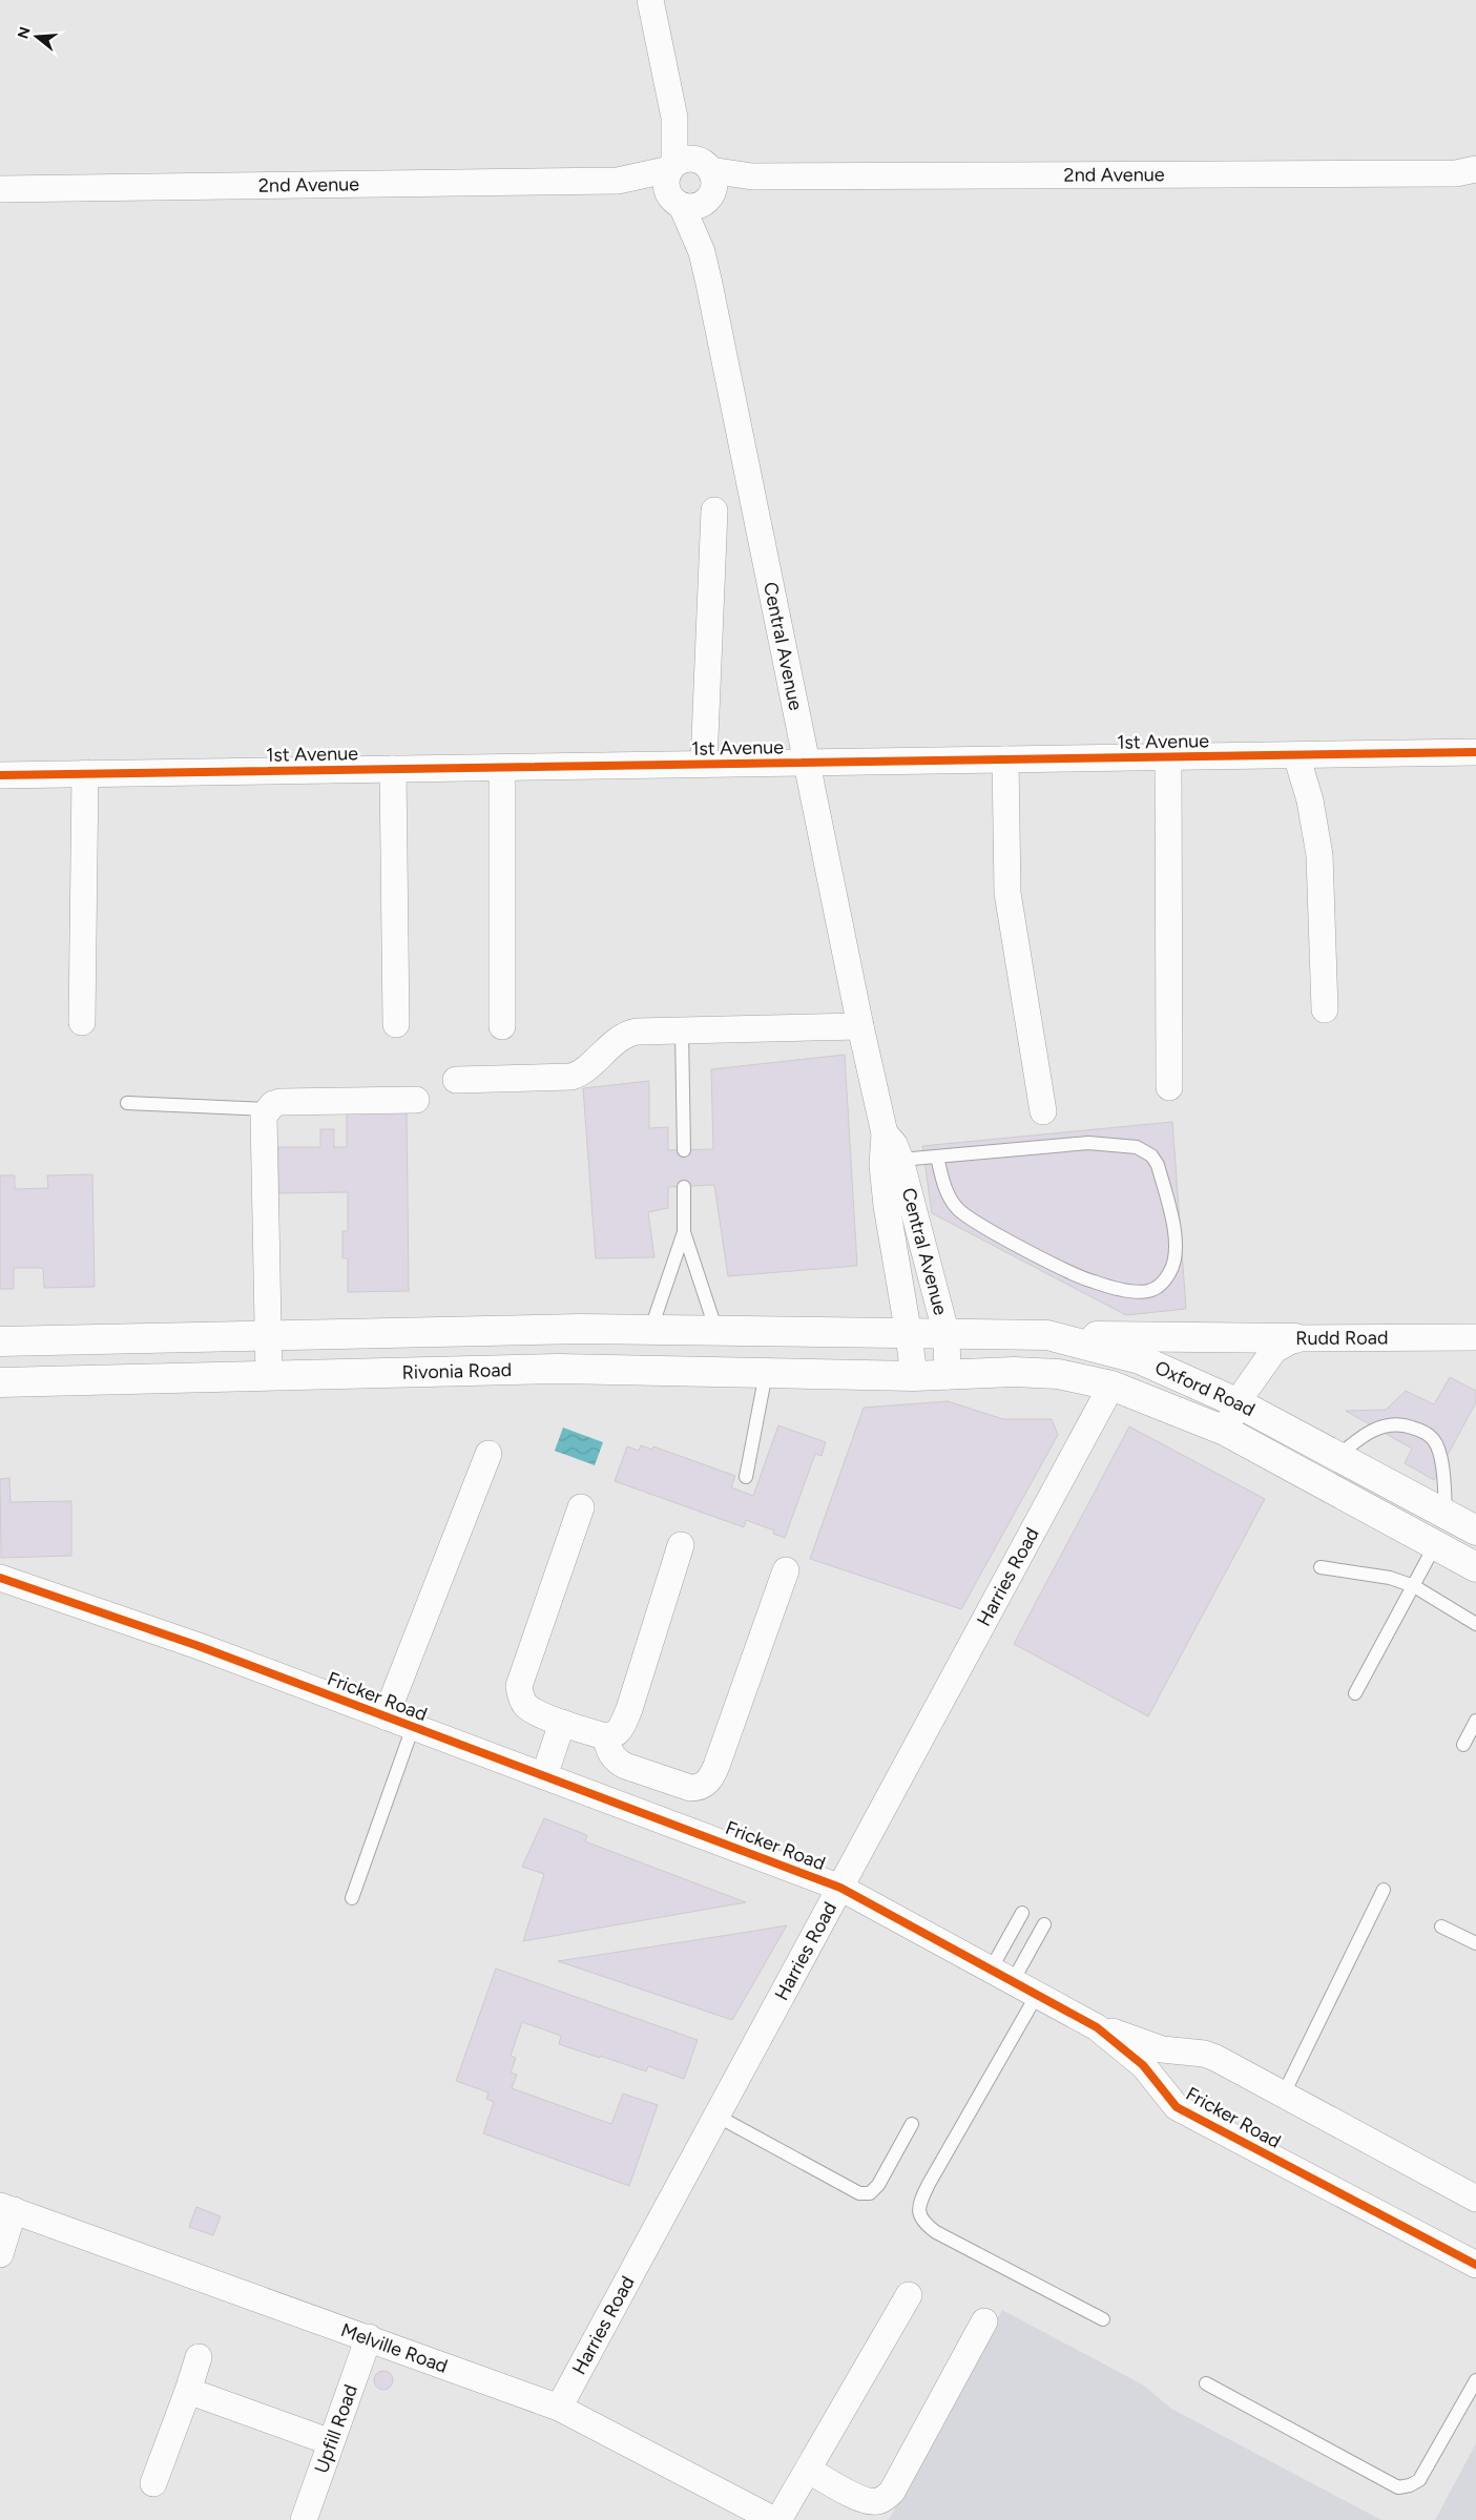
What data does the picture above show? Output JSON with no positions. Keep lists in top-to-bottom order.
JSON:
{
  "streets": {
    "main road": ["Rivonia Road", "Oxford Road"],
    "street": [
      "2nd Avenue",
      "Central Avenue",
      "1st Avenue",
      "Rudd Road",
      "Harries Road",
      "Fricker Road",
      "Melville Road",
      "Upfill Road"
    ]
  },
  "crossings": [
    ["2nd Avenue", "Central Avenue"],
    ["Central Avenue", "1st Avenue"],
    ["Central Avenue", "Rivonia Road"],
    ["Central Avenue", "Oxford Road"],
    ["Rudd Road", "Oxford Road"],
    ["Rivonia Road", "Oxford Road"],
    ["Oxford Road", "Harries Road"],
    ["Harries Road", "Fricker Road"],
    ["Harries Road", "Melville Road"],
    ["Melville Road", "Upfill Road"]
  ],
  "north": "left"
}
